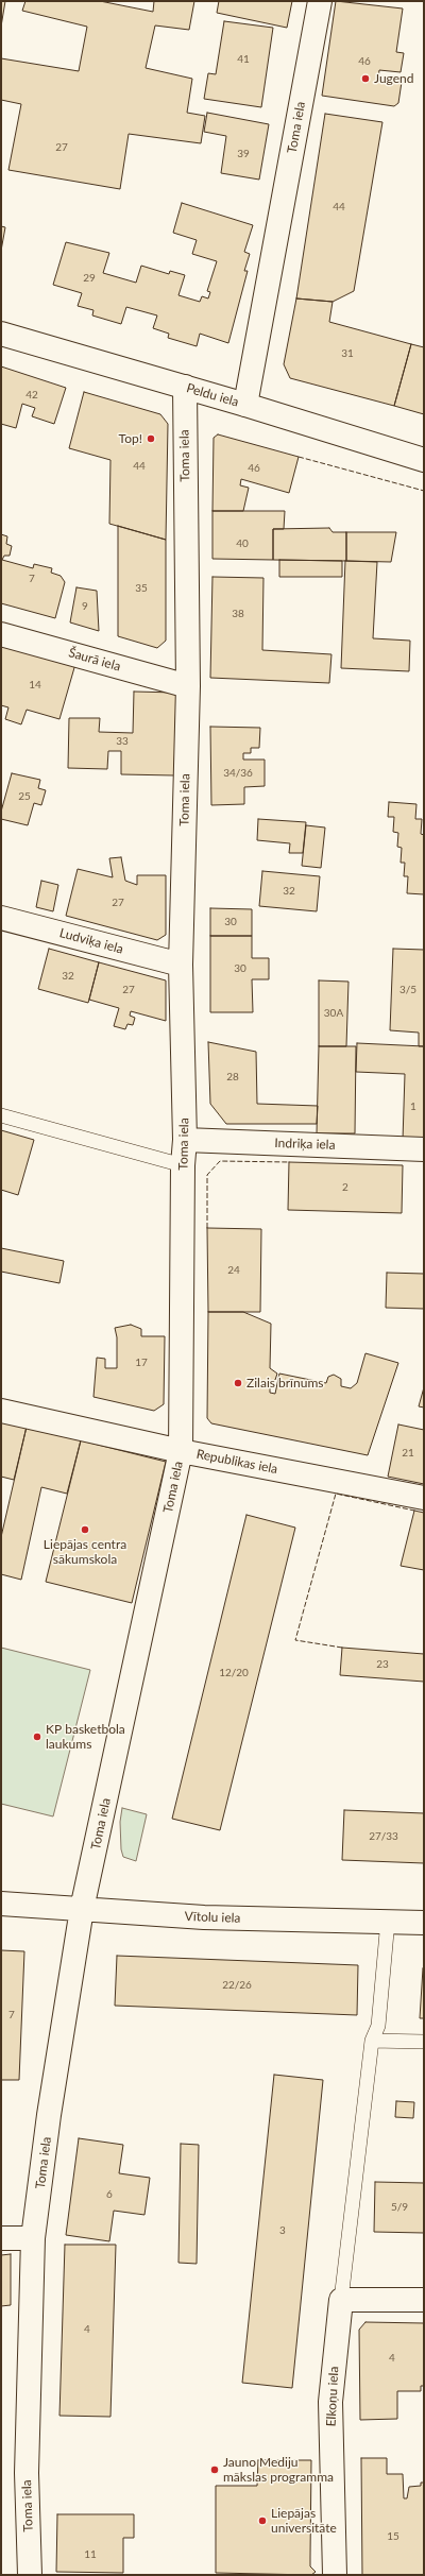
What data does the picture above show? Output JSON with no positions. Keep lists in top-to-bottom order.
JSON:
{
  "streets": {
    "street": [
      "Toma iela",
      "Peldu iela",
      "Šaurā iela",
      "Ludviķa iela",
      "Indriķa iela",
      "Republikas iela",
      "Vītolu iela",
      "Elkoņu iela"
    ]
  },
  "crossings": [
    ["Toma iela", "Peldu iela"],
    ["Toma iela", "Šaurā iela"],
    ["Toma iela", "Ludviķa iela"],
    ["Toma iela", "Indriķa iela"],
    ["Toma iela", "Republikas iela"],
    ["Toma iela", "Vītolu iela"]
  ],
  "places": [
    "Jugend",
    "Top!",
    "Zilais brīnums",
    "Liepājas centra sākumskola",
    "KP basketbola laukums",
    "Jauno Mediju mākslas programma",
    "Liepājas universitāte"
  ],
  "house_numbers": [
    "41",
    "46",
    "27",
    "39",
    "44",
    "29",
    "31",
    "42",
    "44",
    "46",
    "40",
    "7",
    "35",
    "9",
    "38",
    "14",
    "33",
    "34/36",
    "25",
    "32",
    "27",
    "30",
    "30",
    "32",
    "27",
    "3/5",
    "30A",
    "28",
    "1",
    "2",
    "24",
    "17",
    "21",
    "23",
    "12/20",
    "27/33",
    "22/26",
    "7",
    "6",
    "5/9",
    "3",
    "4",
    "4",
    "15",
    "11"
  ]
}
